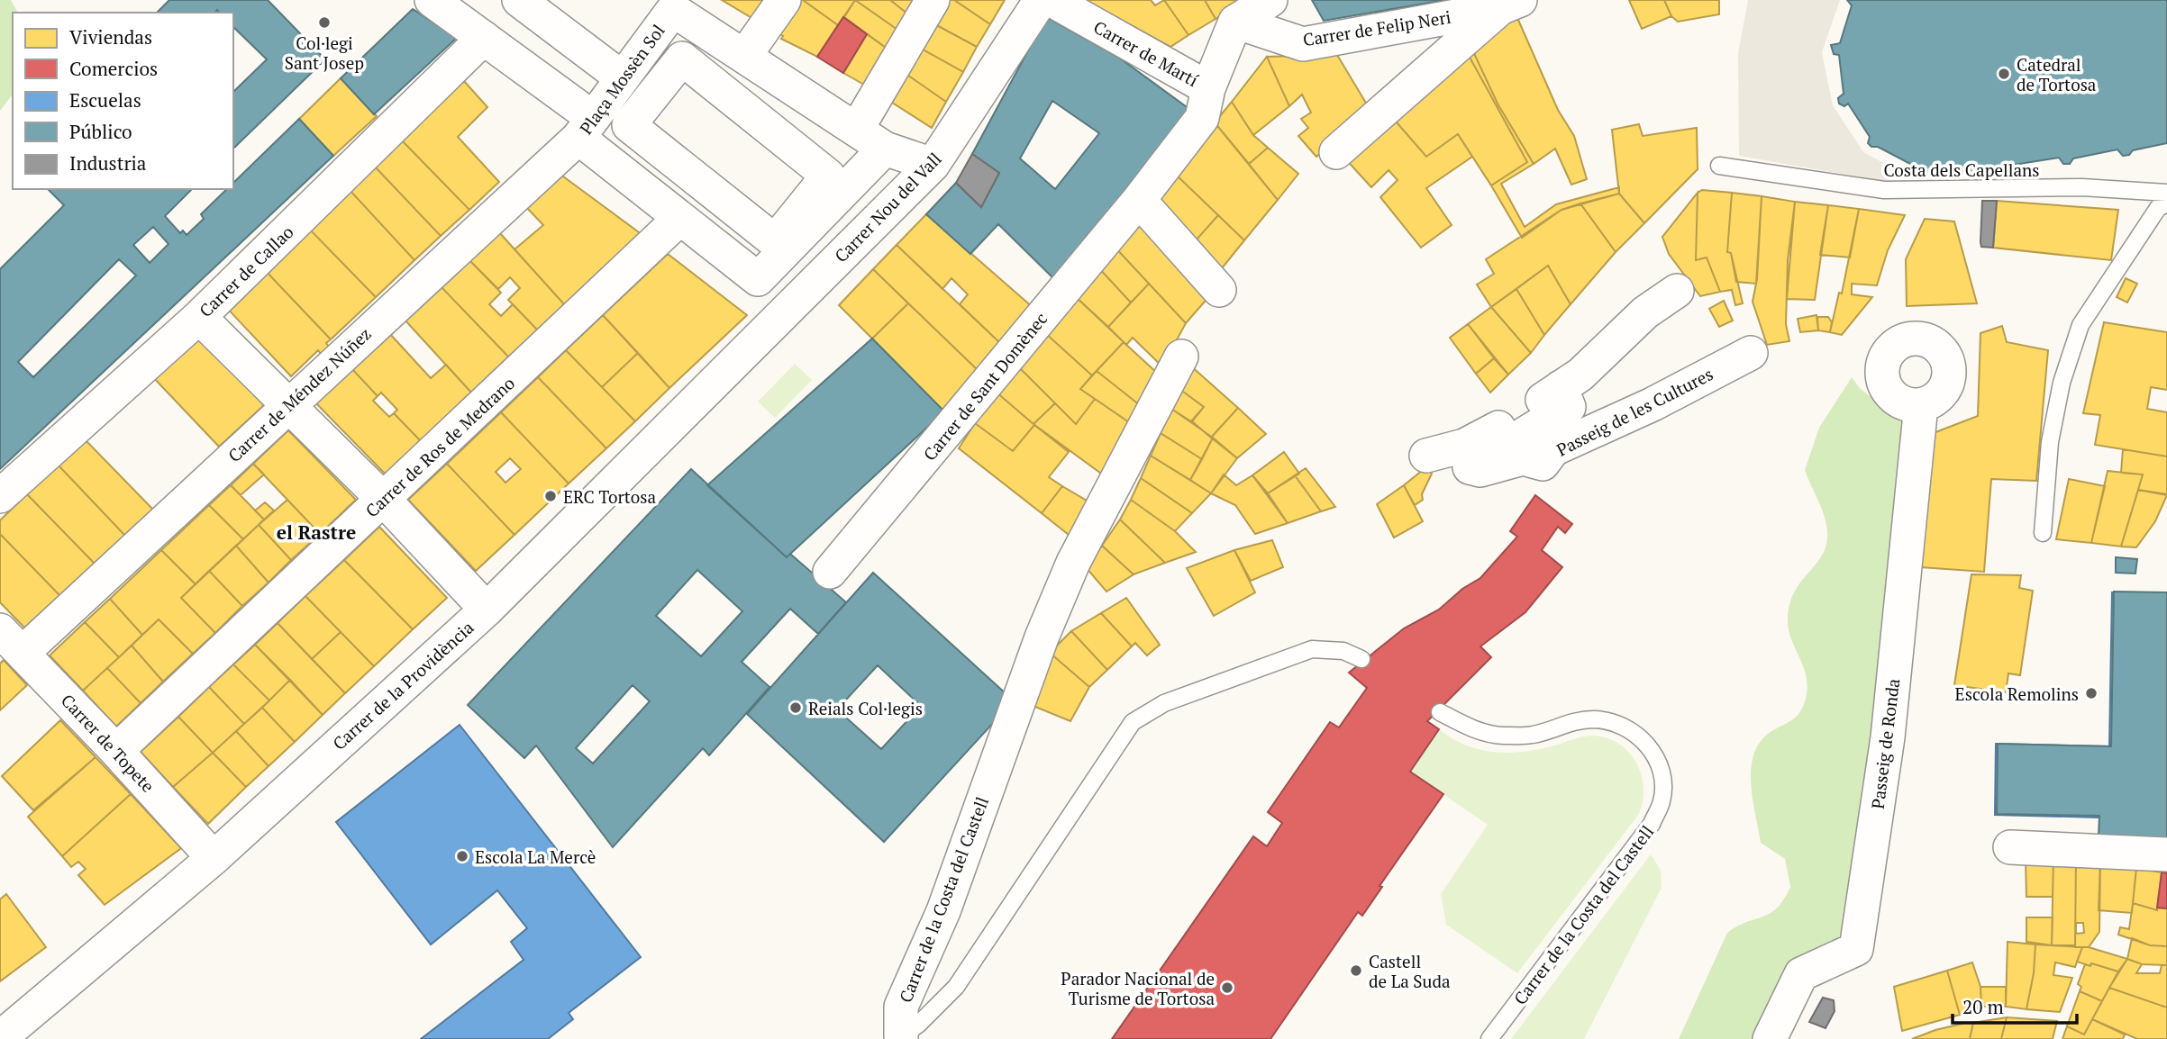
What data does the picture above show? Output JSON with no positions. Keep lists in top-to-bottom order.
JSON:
{
  "streets": {
    "street": [
      "Carrer de Felip Neri",
      "Carrer de Martí",
      "Plaça Mossèn Sol",
      "Carrer Nou del Vall",
      "Carrer de Callao",
      "Carrer de Sant Domènec",
      "Carrer de Méndez Núñez",
      "Passeig de les Cultures",
      "Carrer de Ros de Medrano",
      "Carrer de la Providència",
      "Carrer de Topete",
      "Passeig de Ronda",
      "Carrer de la Costa del Castell"
    ],
    "lane": ["Costa dels Capellans"]
  },
  "crossings": [
    ["Carrer de Felip Neri", "Carrer de Sant Domènec"],
    ["Carrer de Martí", "Carrer de Sant Domènec"],
    ["Plaça Mossèn Sol", "Carrer Nou del Vall"],
    ["Plaça Mossèn Sol", "Carrer de Méndez Núñez"],
    ["Plaça Mossèn Sol", "Carrer de Ros de Medrano"],
    ["Plaça Mossèn Sol", "Carrer de la Providència"],
    ["Carrer Nou del Vall", "Carrer de la Providència"],
    ["Carrer de Méndez Núñez", "Carrer de Topete"],
    ["Carrer de Ros de Medrano", "Carrer de Topete"],
    ["Carrer de la Providència", "Carrer de Topete"]
  ],
  "districts": ["el Rastre"],
  "places": [
    "Col·legi Sant Josep",
    "Catedral de Tortosa",
    "ERC Tortosa",
    "Escola Remolins",
    "Reials Col·legis",
    "Escola La Mercè",
    "Castell de La Suda",
    "Parador Nacional de Turisme de Tortosa"
  ],
  "legend": [
    "Viviendas",
    "Comercios",
    "Escuelas",
    "Público",
    "Industria"
  ],
  "scale_bar": "20 m"
}
